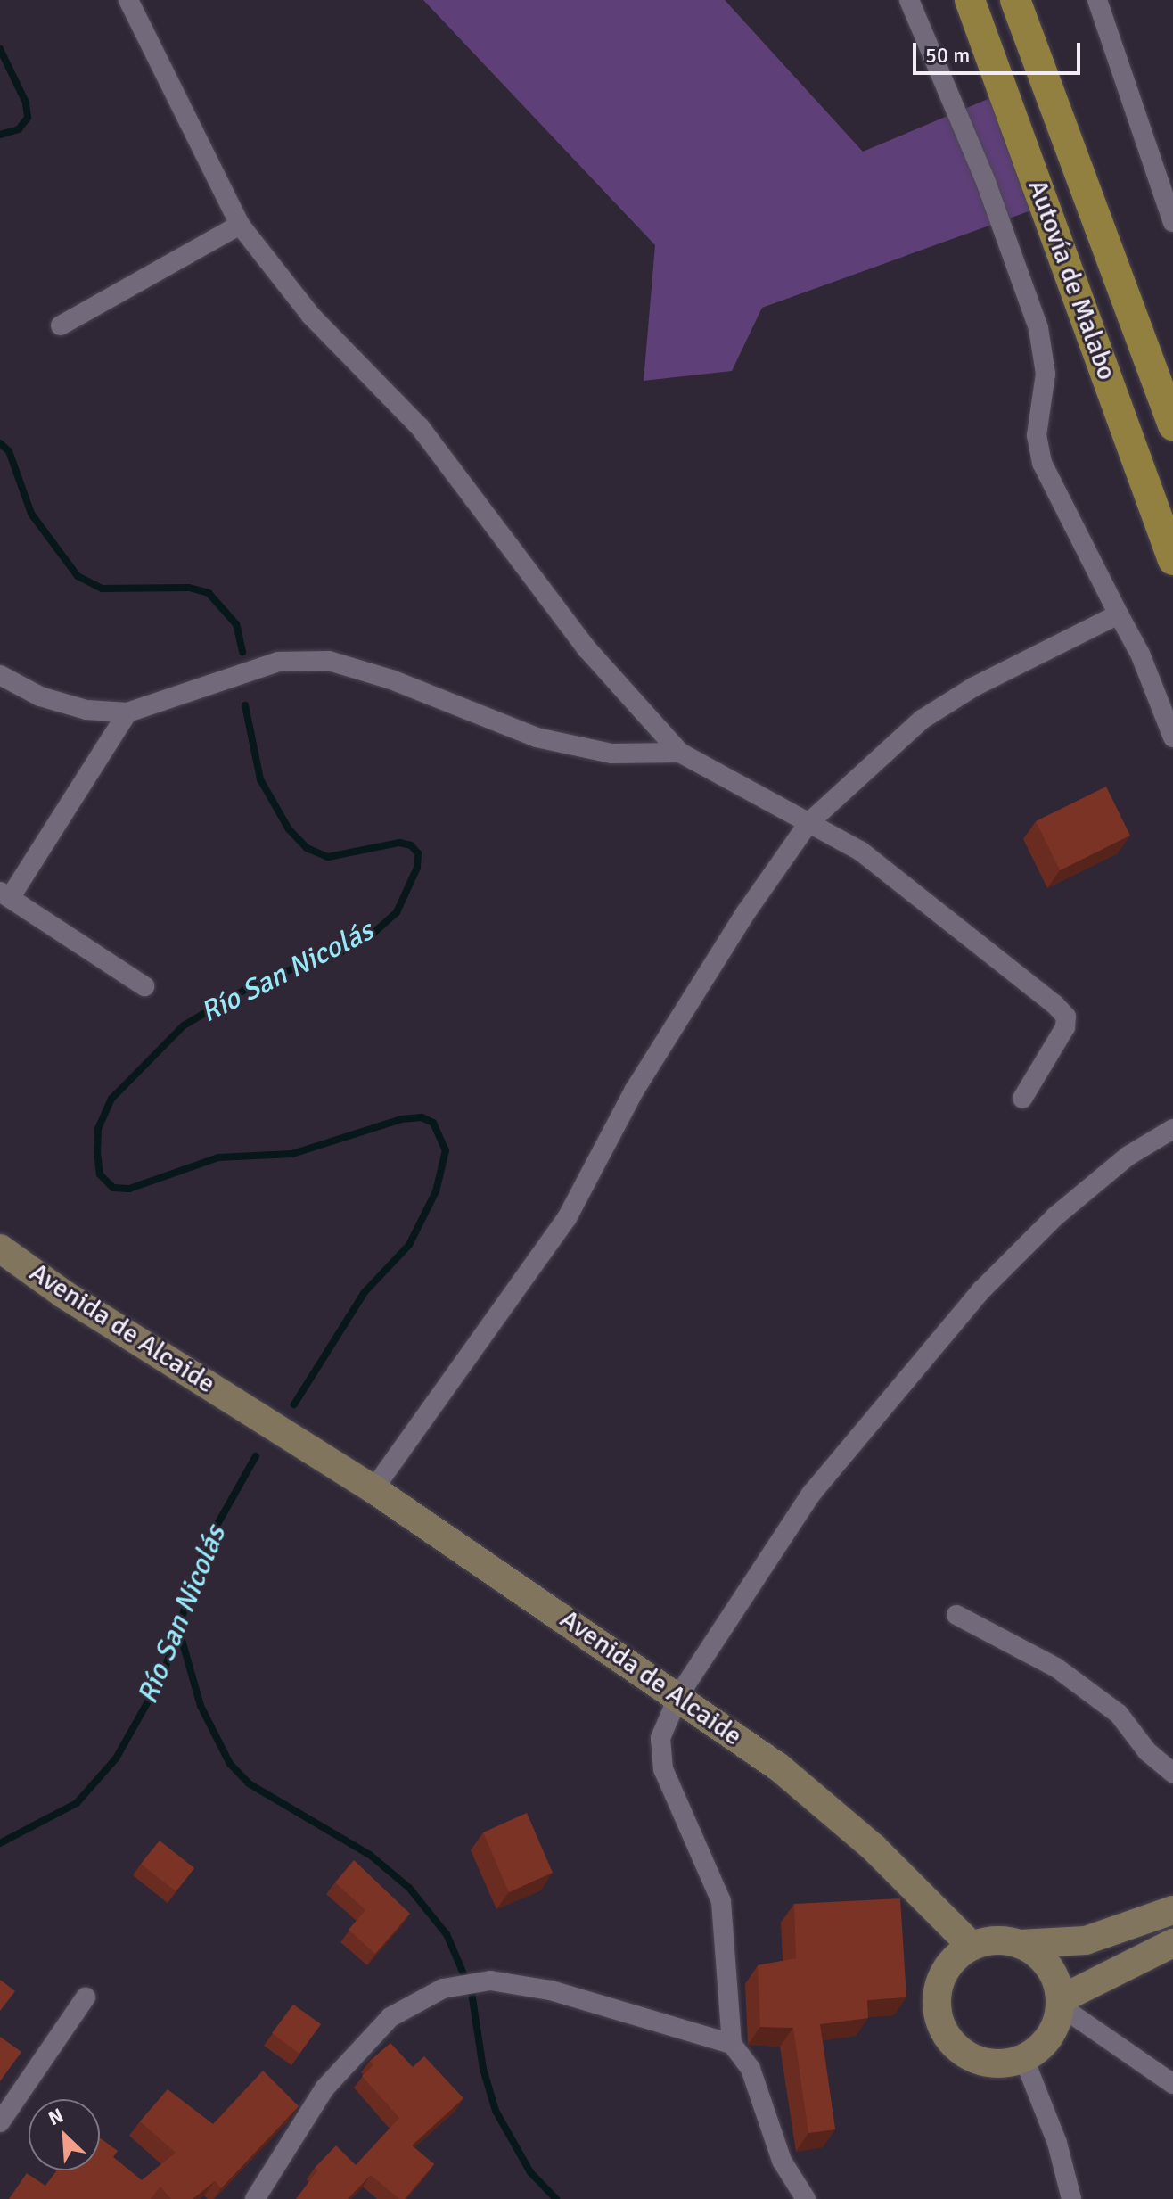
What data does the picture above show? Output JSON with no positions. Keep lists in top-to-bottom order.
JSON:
{
  "streets": {
    "main road": ["Autovía de Malabo", "Avenida de Alcaide"]
  },
  "water": ["Río San Nicolás"],
  "scale_bar": "50 m",
  "north": "top left"
}
